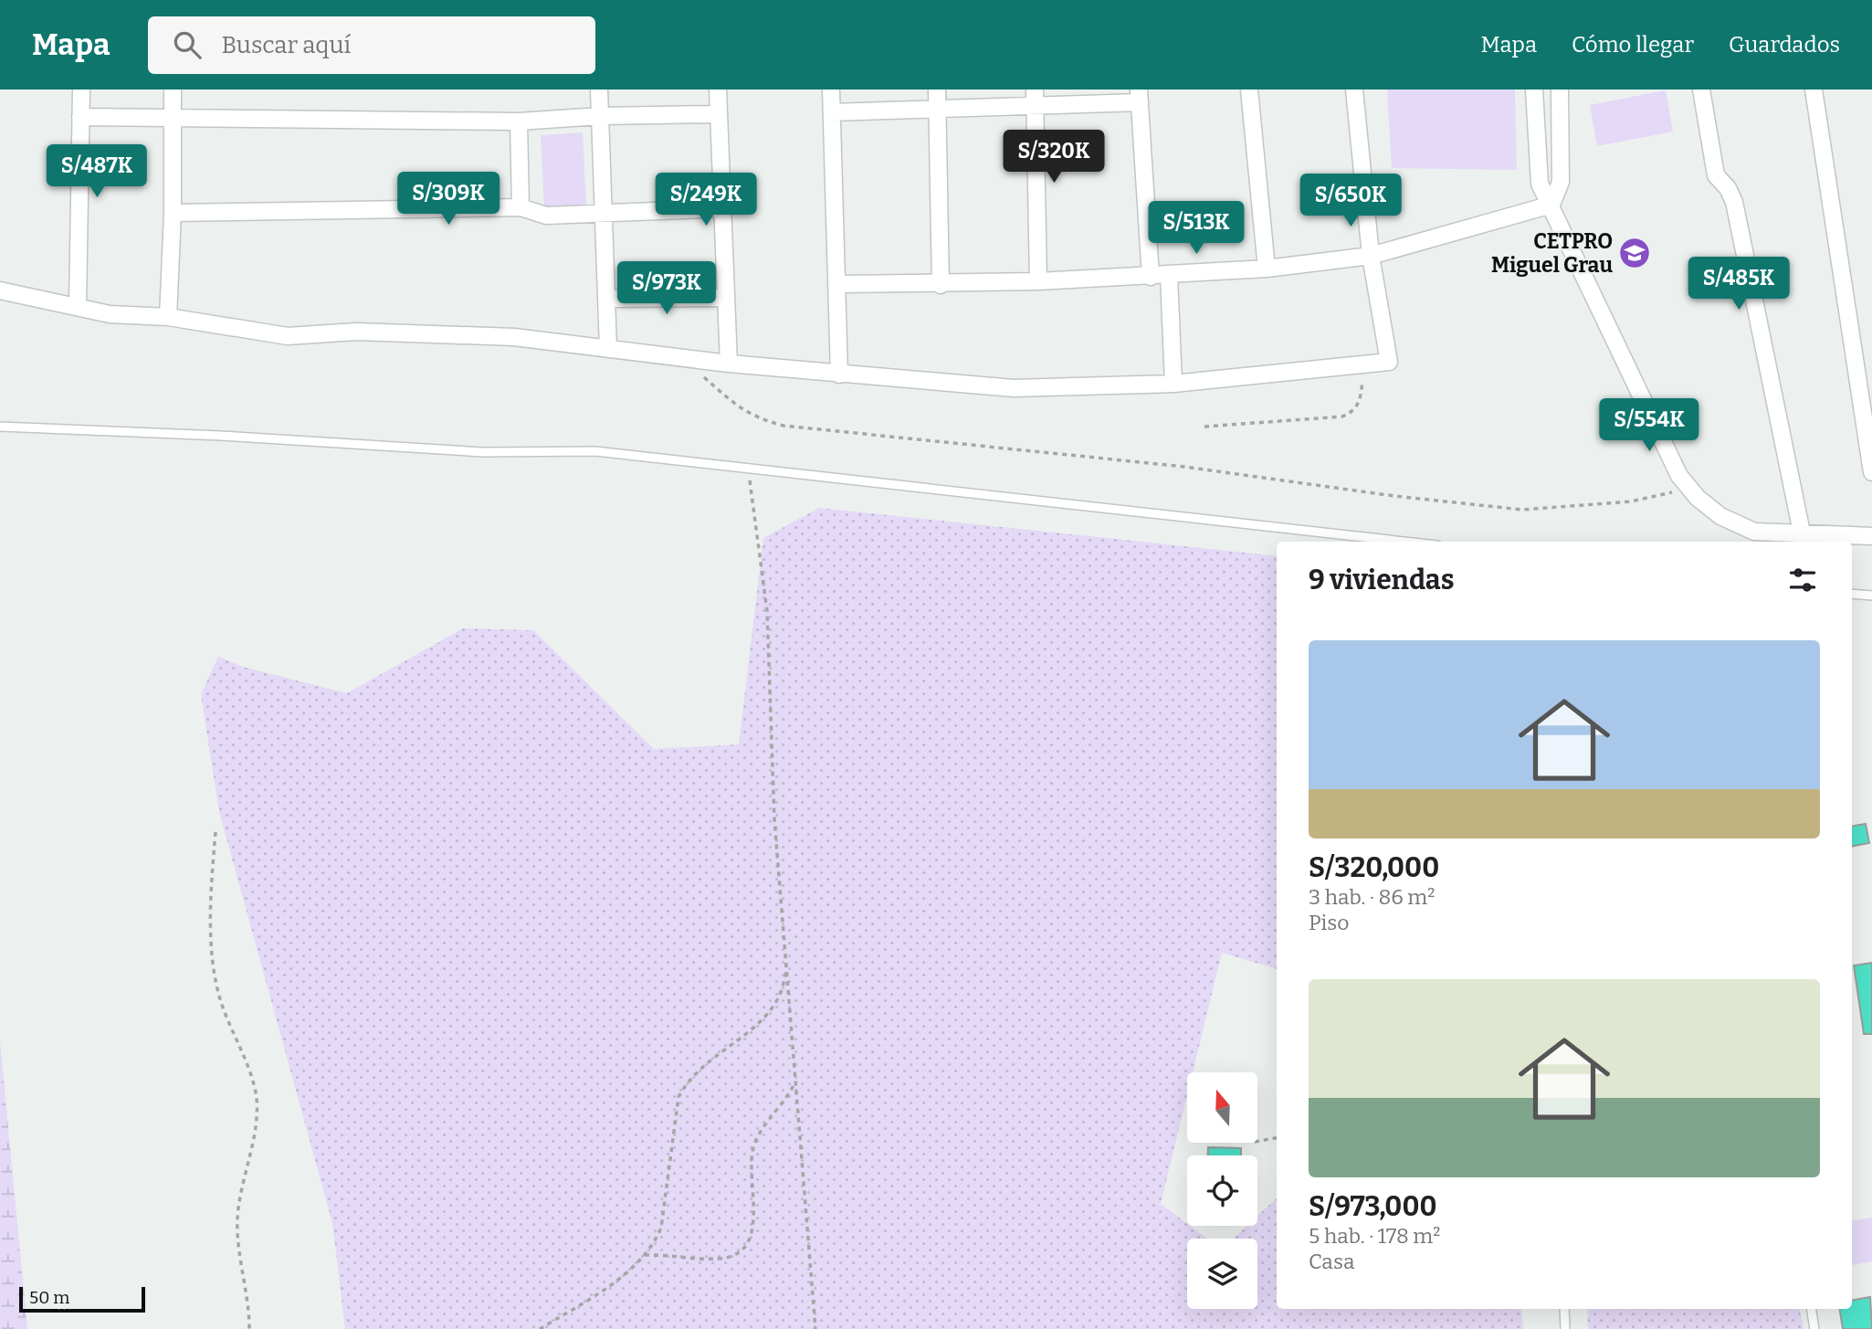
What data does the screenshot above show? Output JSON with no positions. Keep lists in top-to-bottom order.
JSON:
{
  "places": {
    "school or university": ["CETPRO Miguel Grau"]
  },
  "scale_bar": "50 m",
  "north": "top",
  "page": {
    "header": "Mapa",
    "search": "Buscar aquí",
    "nav": ["Mapa", "Cómo llegar", "Guardados"],
    "price": [
      "S/320K",
      "S/487K",
      "S/309K",
      "S/249K",
      "S/650K",
      "S/513K",
      "S/485K",
      "S/973K",
      "S/554K"
    ],
    "heading": "9 viviendas",
    "list": [
      {
        "name": "S/320,000",
        "note": "3 hab. · 86 m² · Piso"
      },
      {
        "name": "S/973,000",
        "note": "5 hab. · 178 m² · Casa"
      }
    ],
    "scale": "50 m"
  }
}
